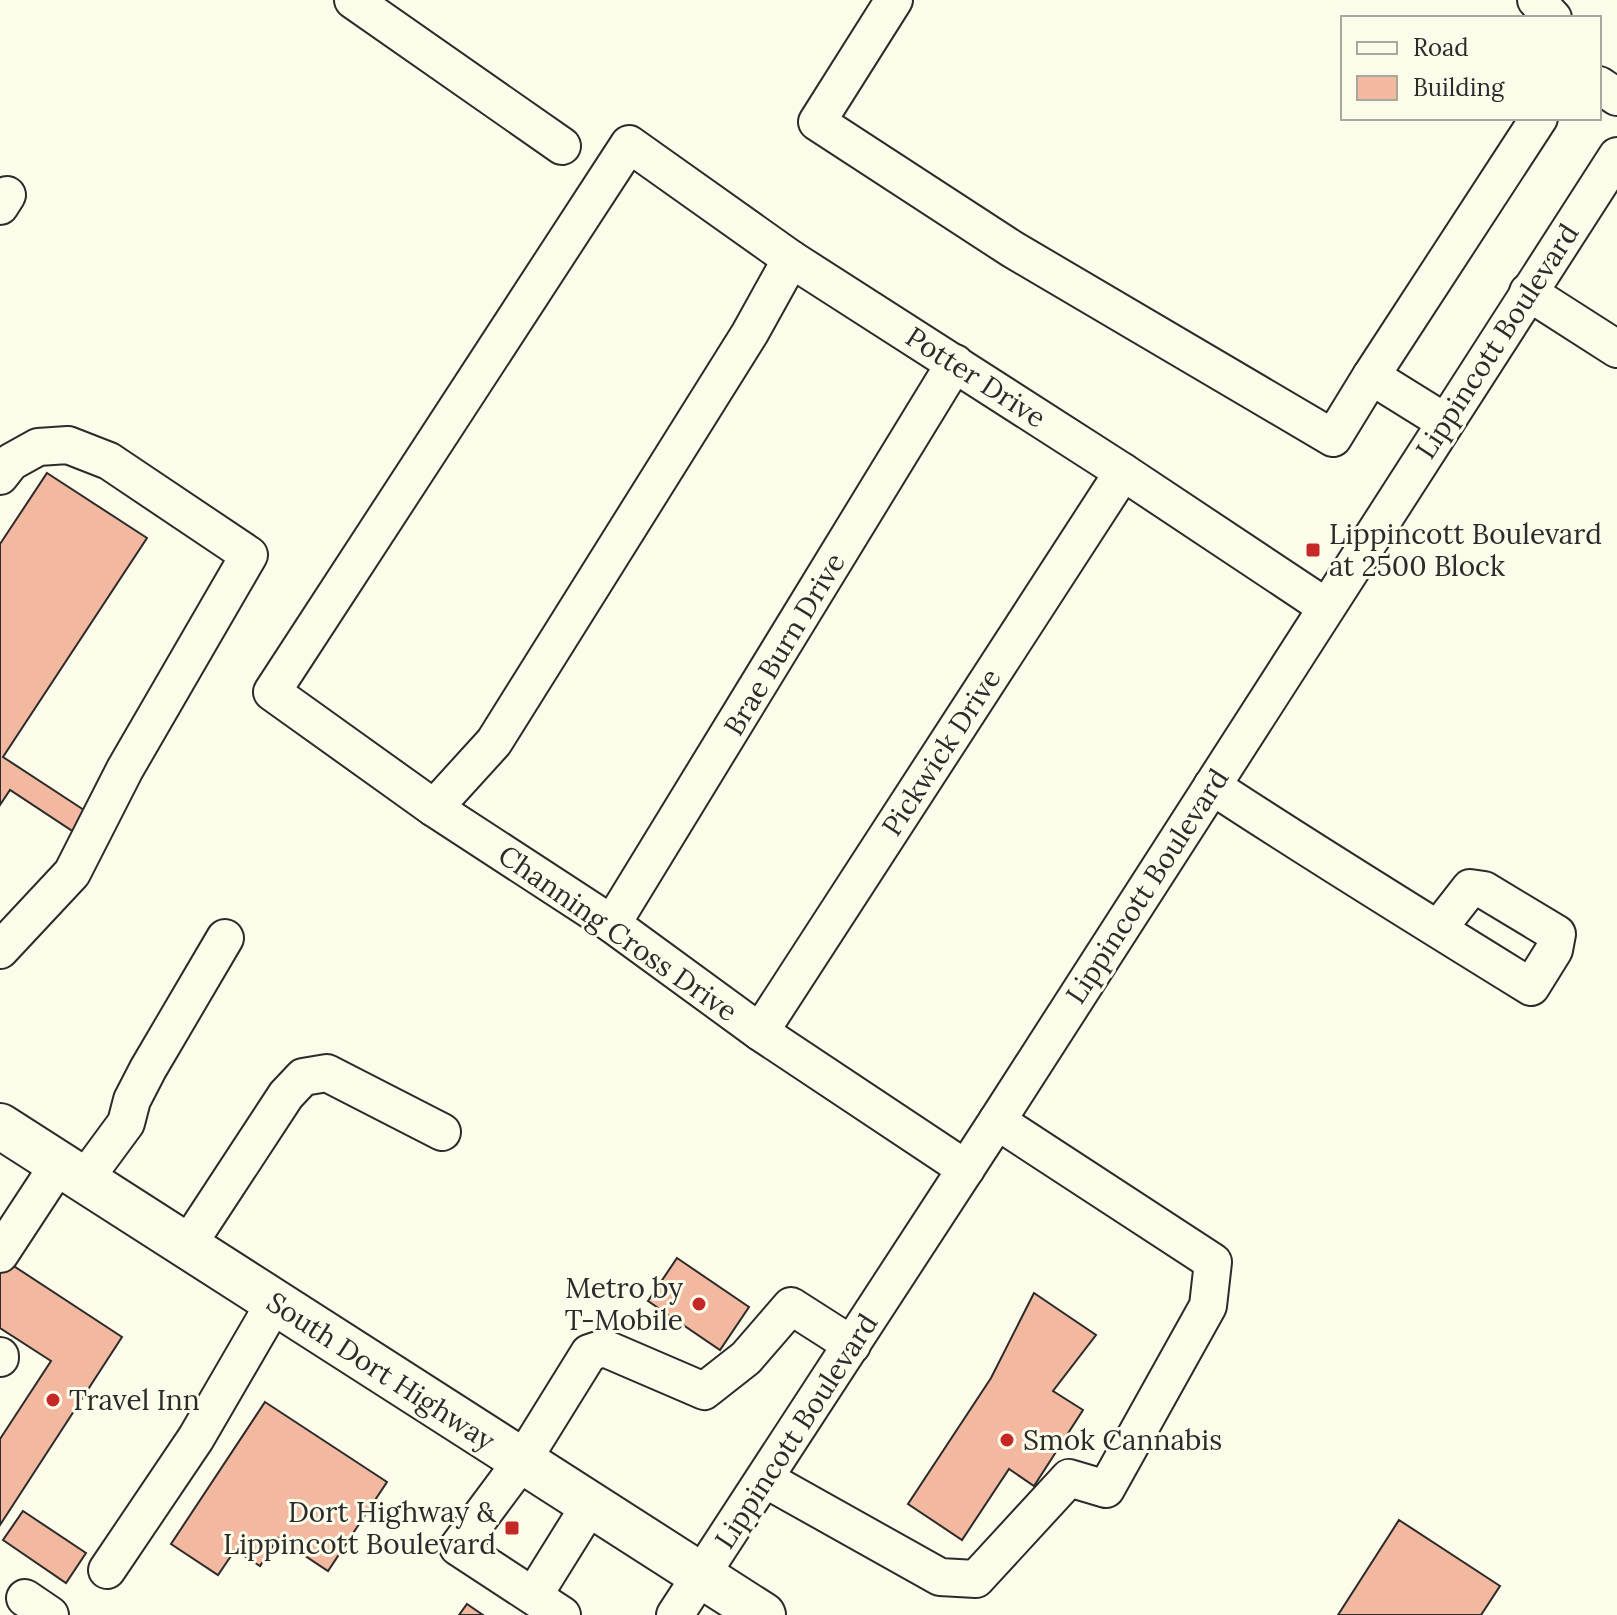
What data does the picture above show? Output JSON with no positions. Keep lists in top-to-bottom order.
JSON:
{
  "streets": {
    "main road": ["South Dort Highway"],
    "street": [
      "Lippincott Boulevard",
      "Potter Drive",
      "Brae Burn Drive",
      "Pickwick Drive",
      "Channing Cross Drive"
    ]
  },
  "crossings": [
    ["Lippincott Boulevard", "Potter Drive"],
    ["Lippincott Boulevard", "Channing Cross Drive"],
    ["Lippincott Boulevard", "South Dort Highway"],
    ["Potter Drive", "Brae Burn Drive"],
    ["Potter Drive", "Pickwick Drive"],
    ["Potter Drive", "Channing Cross Drive"],
    ["Brae Burn Drive", "Channing Cross Drive"],
    ["Pickwick Drive", "Channing Cross Drive"]
  ],
  "places": {
    "transit": ["Lippincott Boulevard at 2500 Block", "Dort Highway & Lippincott Boulevard"],
    "other": ["Metro by T-Mobile", "Travel Inn", "Smok Cannabis"]
  },
  "legend": ["Road", "Building"]
}
